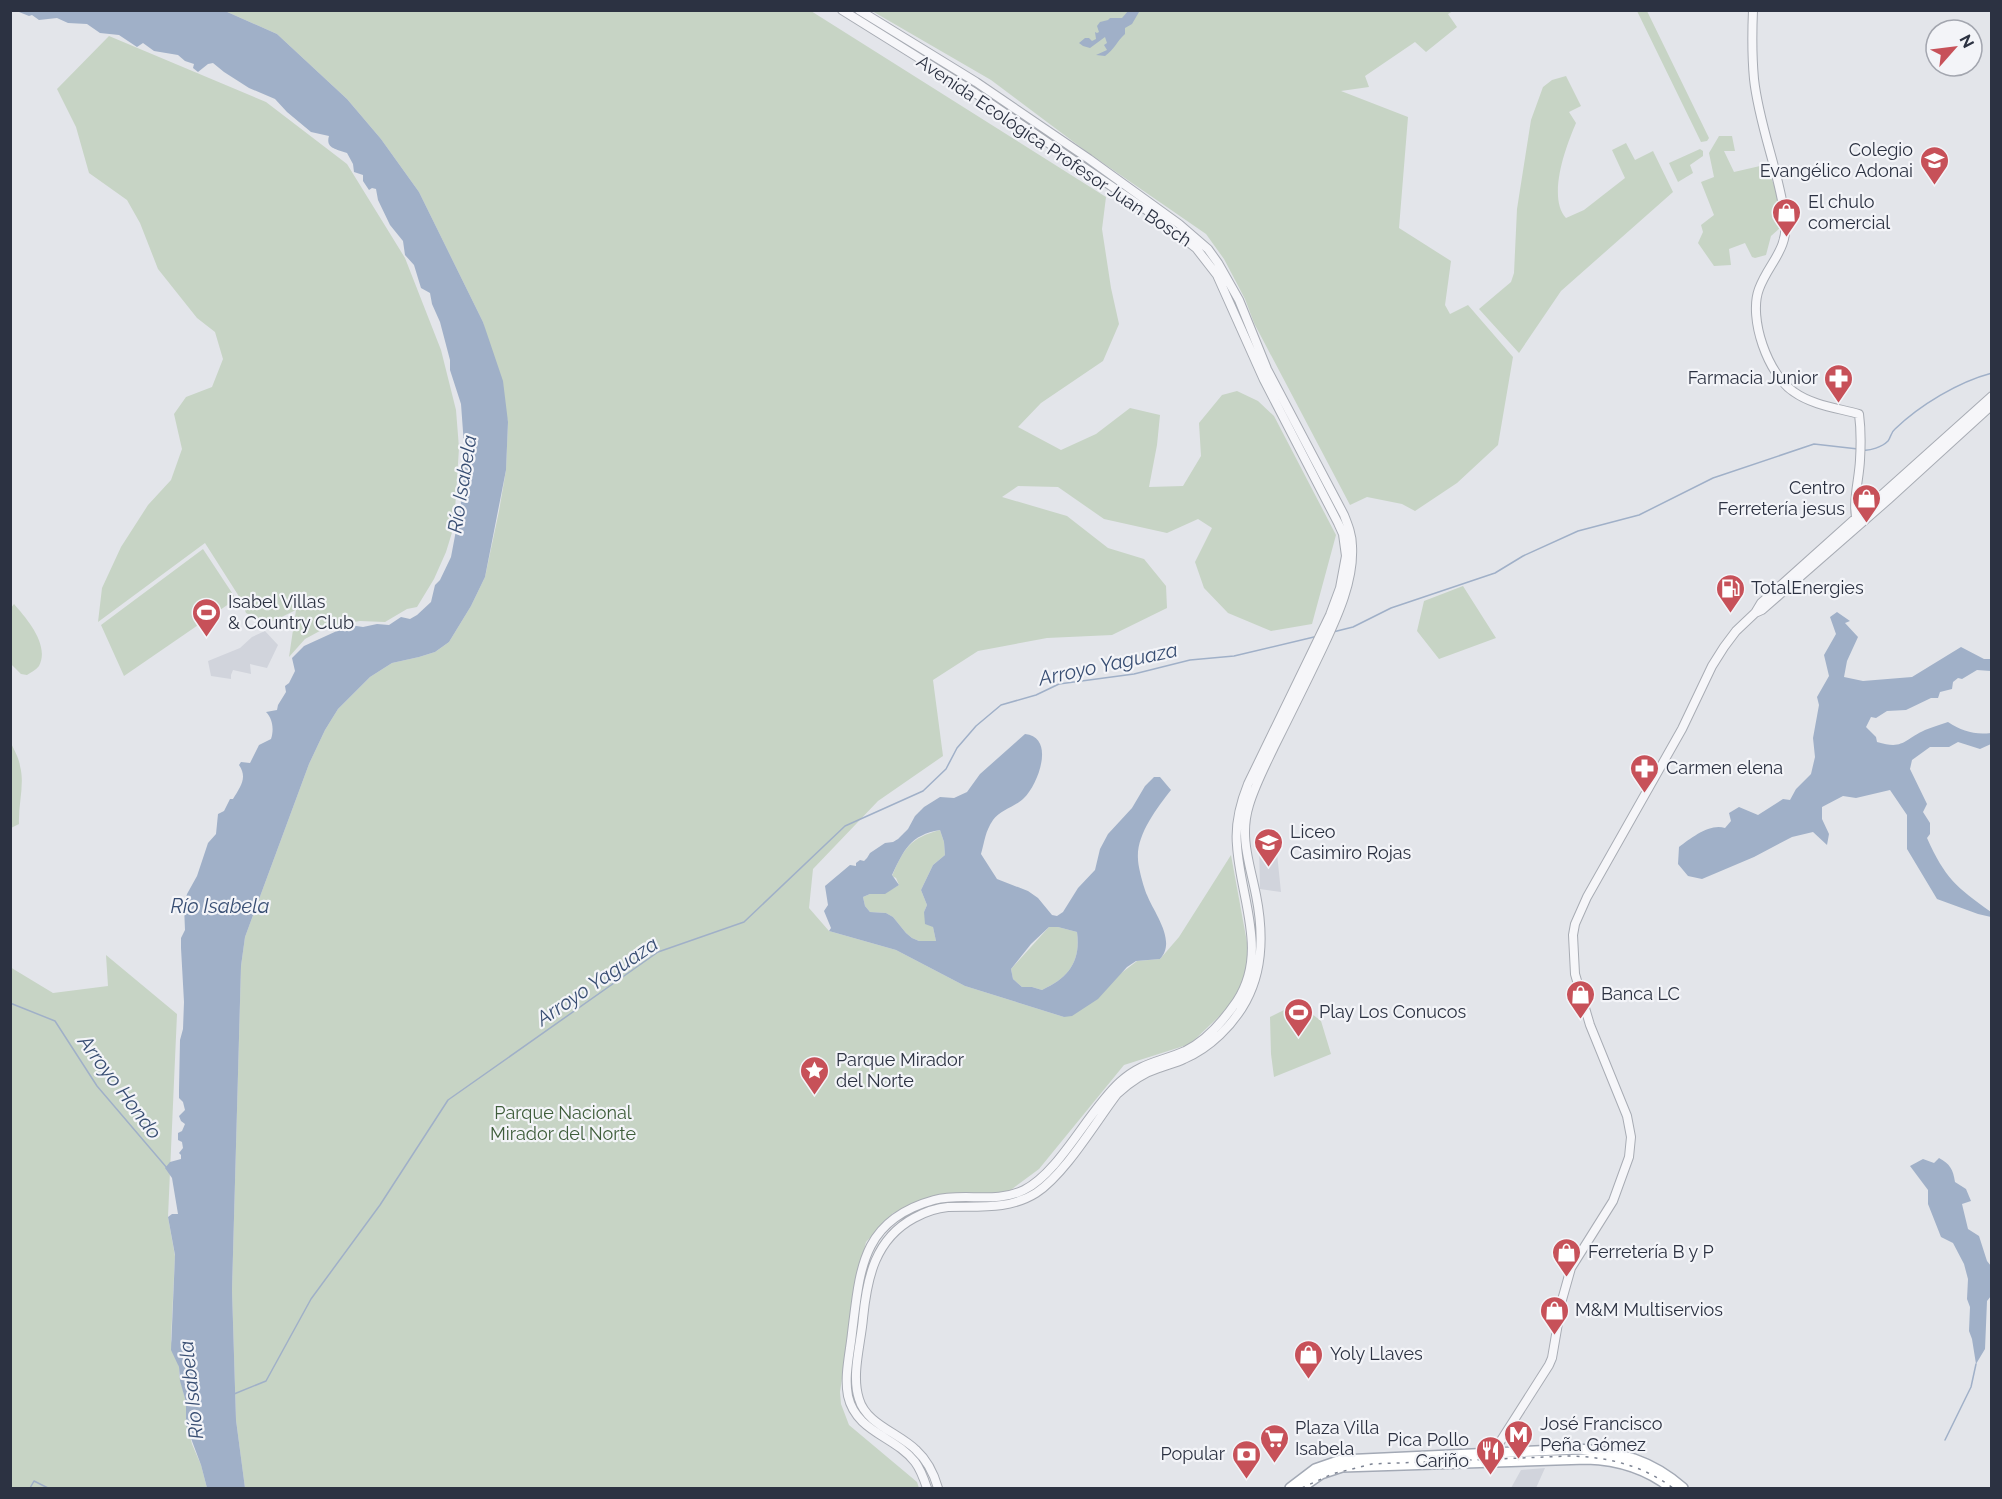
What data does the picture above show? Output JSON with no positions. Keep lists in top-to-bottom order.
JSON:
{
  "streets": {
    "street": ["Avenida Ecológica Profesor Juan Bosch"]
  },
  "water": ["Río Isabela", "Arroyo Yaguaza", "Arroyo Hondo"],
  "parks": ["Parque Nacional Mirador del Norte"],
  "places": {
    "school or university": ["Colegio Evangélico Adonai", "Liceo Casimiro Rojas"],
    "shop": [
      "El chulo comercial",
      "Centro Ferretería jesus",
      "Banca LC",
      "Ferretería B y P",
      "M&M Multiservios",
      "Yoly Llaves"
    ],
    "pharmacy": ["Farmacia Junior", "Carmen elena"],
    "fuel station": ["TotalEnergies"],
    "sports": ["Isabel Villas & Country Club", "Play Los Conucos"],
    "place": ["Parque Mirador del Norte"],
    "metro station": ["José Francisco Peña Gómez"],
    "supermarket": ["Plaza Villa Isabela"],
    "restaurant": ["Pica Pollo Cariño"],
    "bank": ["Popular"]
  },
  "north": "top right"
}
